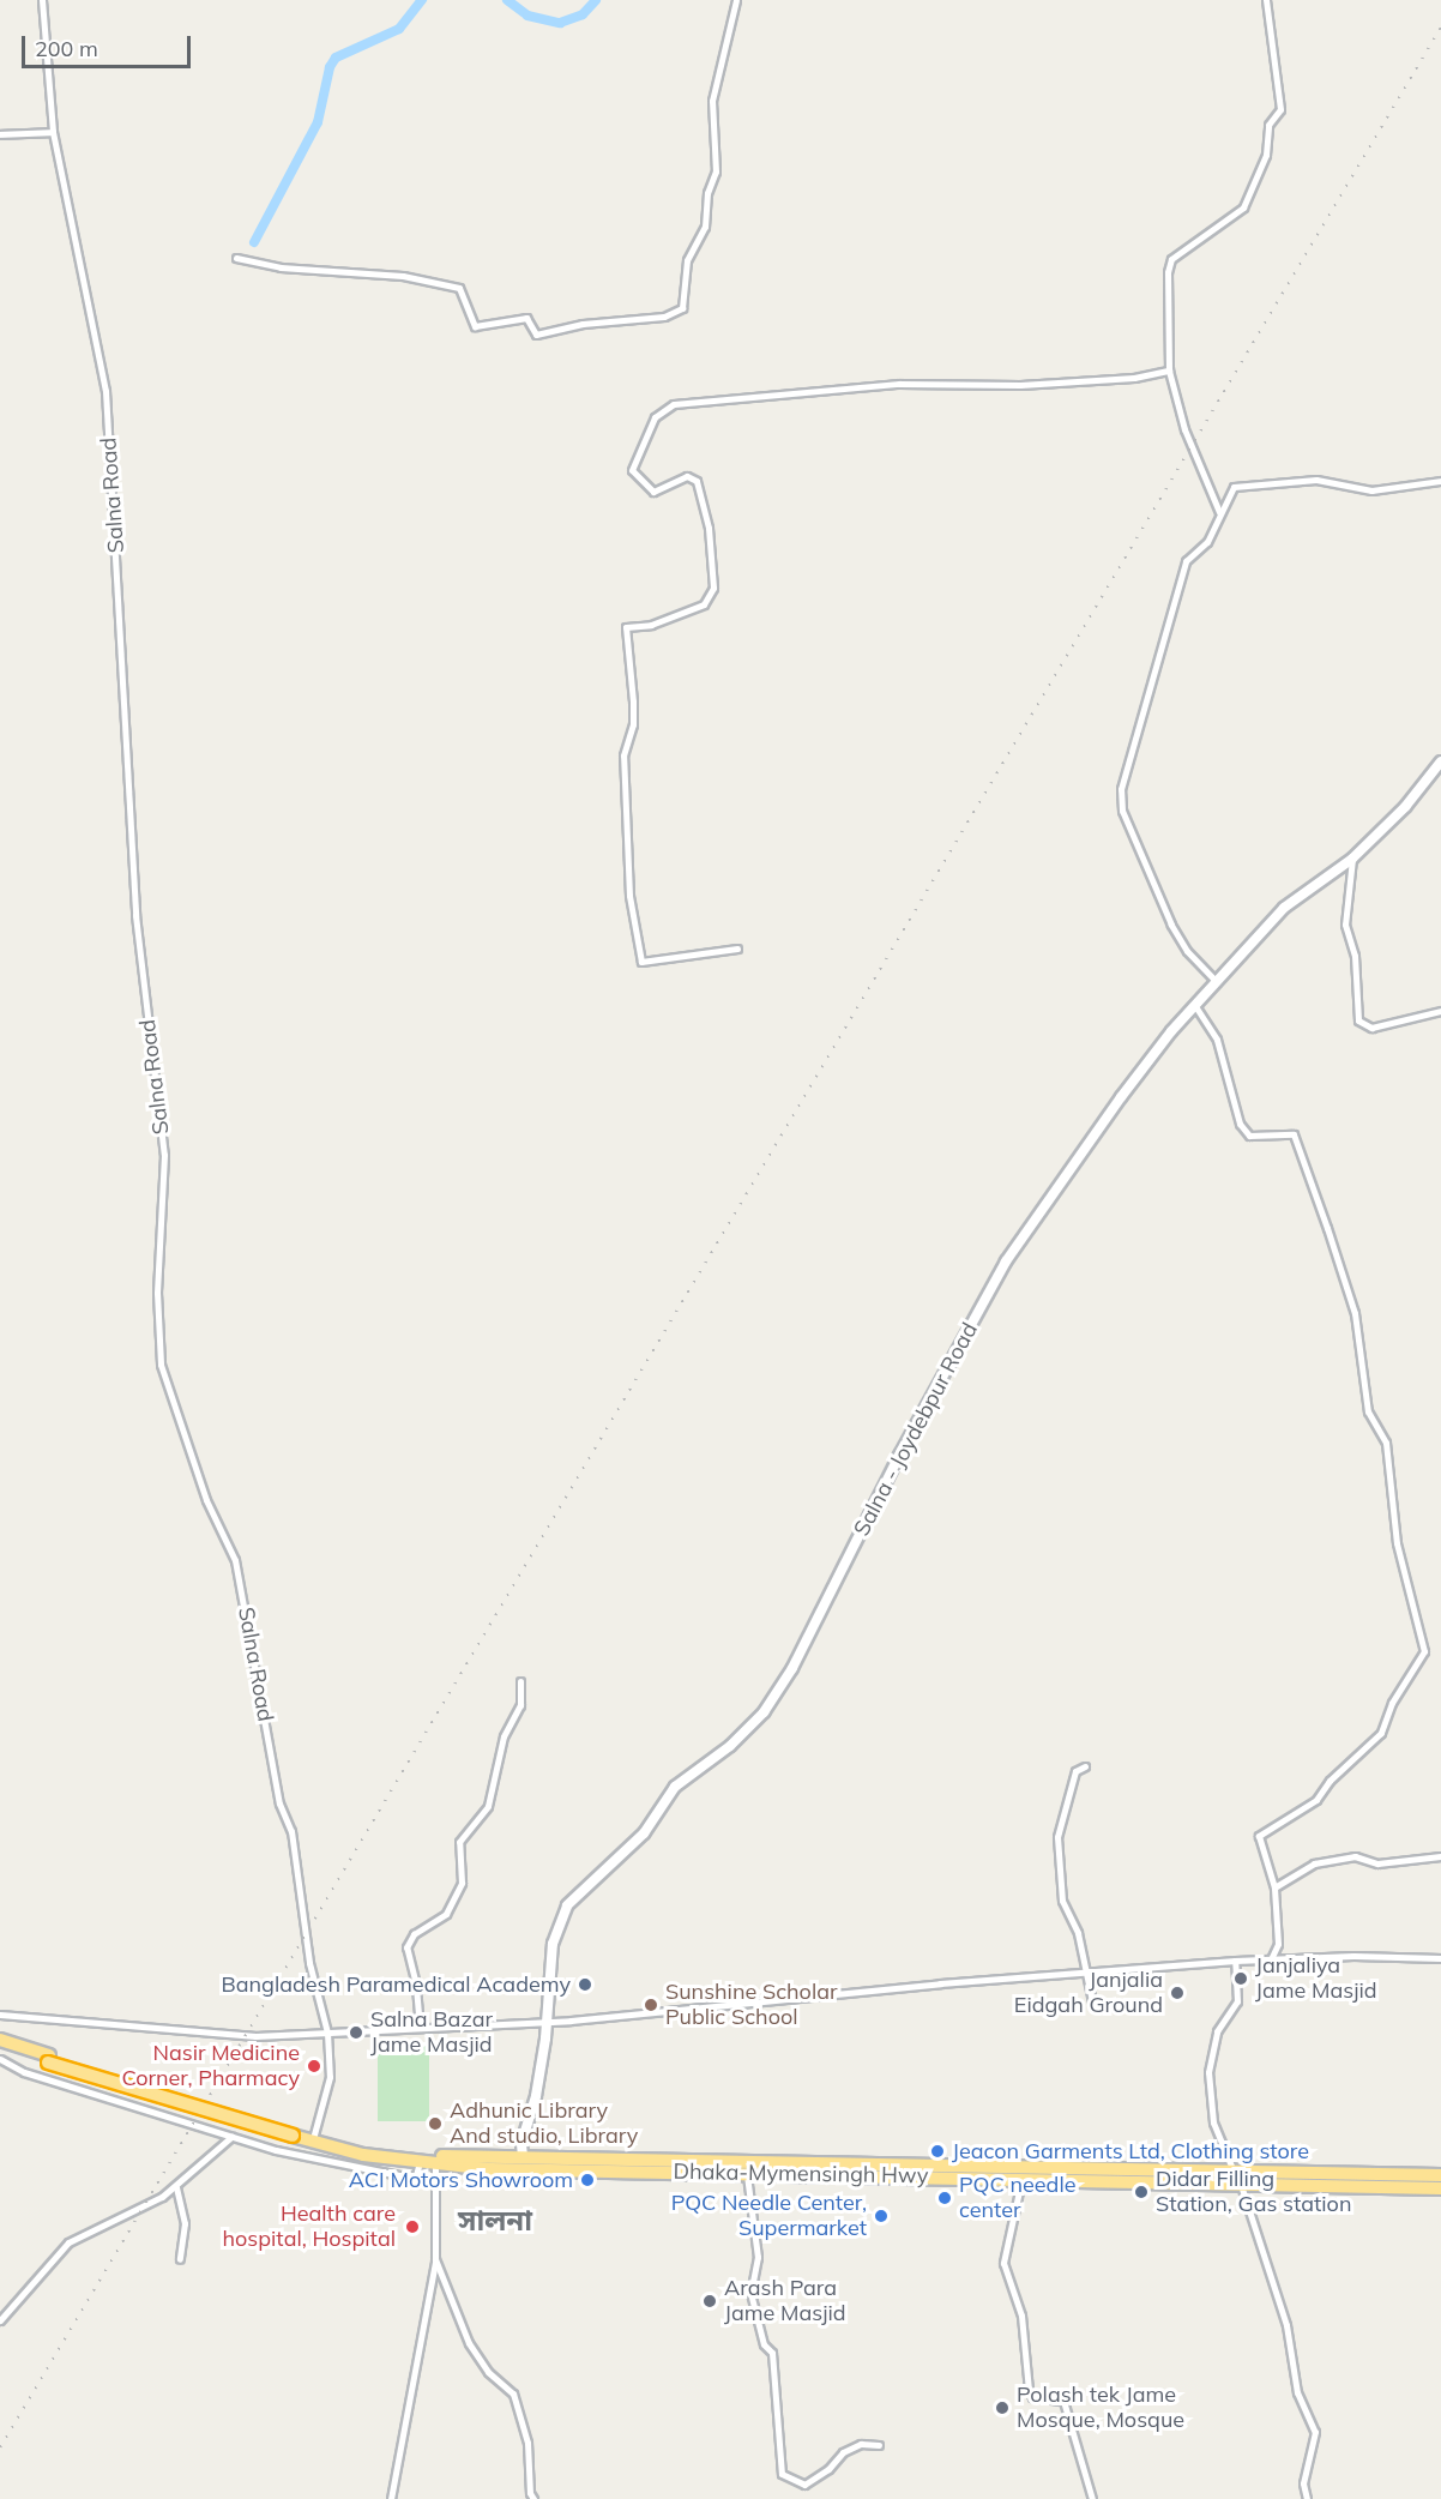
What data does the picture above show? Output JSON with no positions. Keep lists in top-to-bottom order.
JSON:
{
  "streets": {
    "highway": ["Dhaka-Mymensingh Hwy"],
    "main road": ["Salna - Joydebpur Road"],
    "street": ["Salna Road"]
  },
  "crossings": [
    ["Salna Road", "Dhaka-Mymensingh Hwy"],
    ["Salna - Joydebpur Road", "Dhaka-Mymensingh Hwy"]
  ],
  "districts": ["সালনা"],
  "places": [
    "Janjaliya Jame Masjid",
    "Bangladesh Paramedical Academy",
    "Janjalia Eidgah Ground",
    "Sunshine Scholar Public School",
    "Salna Bazar Jame Masjid",
    "Nasir Medicine Corner, Pharmacy",
    "Adhunic Library And studio, Library",
    "Jeacon Garments Ltd, Clothing store",
    "ACI Motors Showroom",
    "Didar Filling Station, Gas station",
    "PQC needle center",
    "PQC Needle Center, Supermarket",
    "Health care hospital, Hospital",
    "Arash Para Jame Masjid",
    "Polash tek Jame Mosque, Mosque"
  ],
  "scale_bar": "200 m"
}
